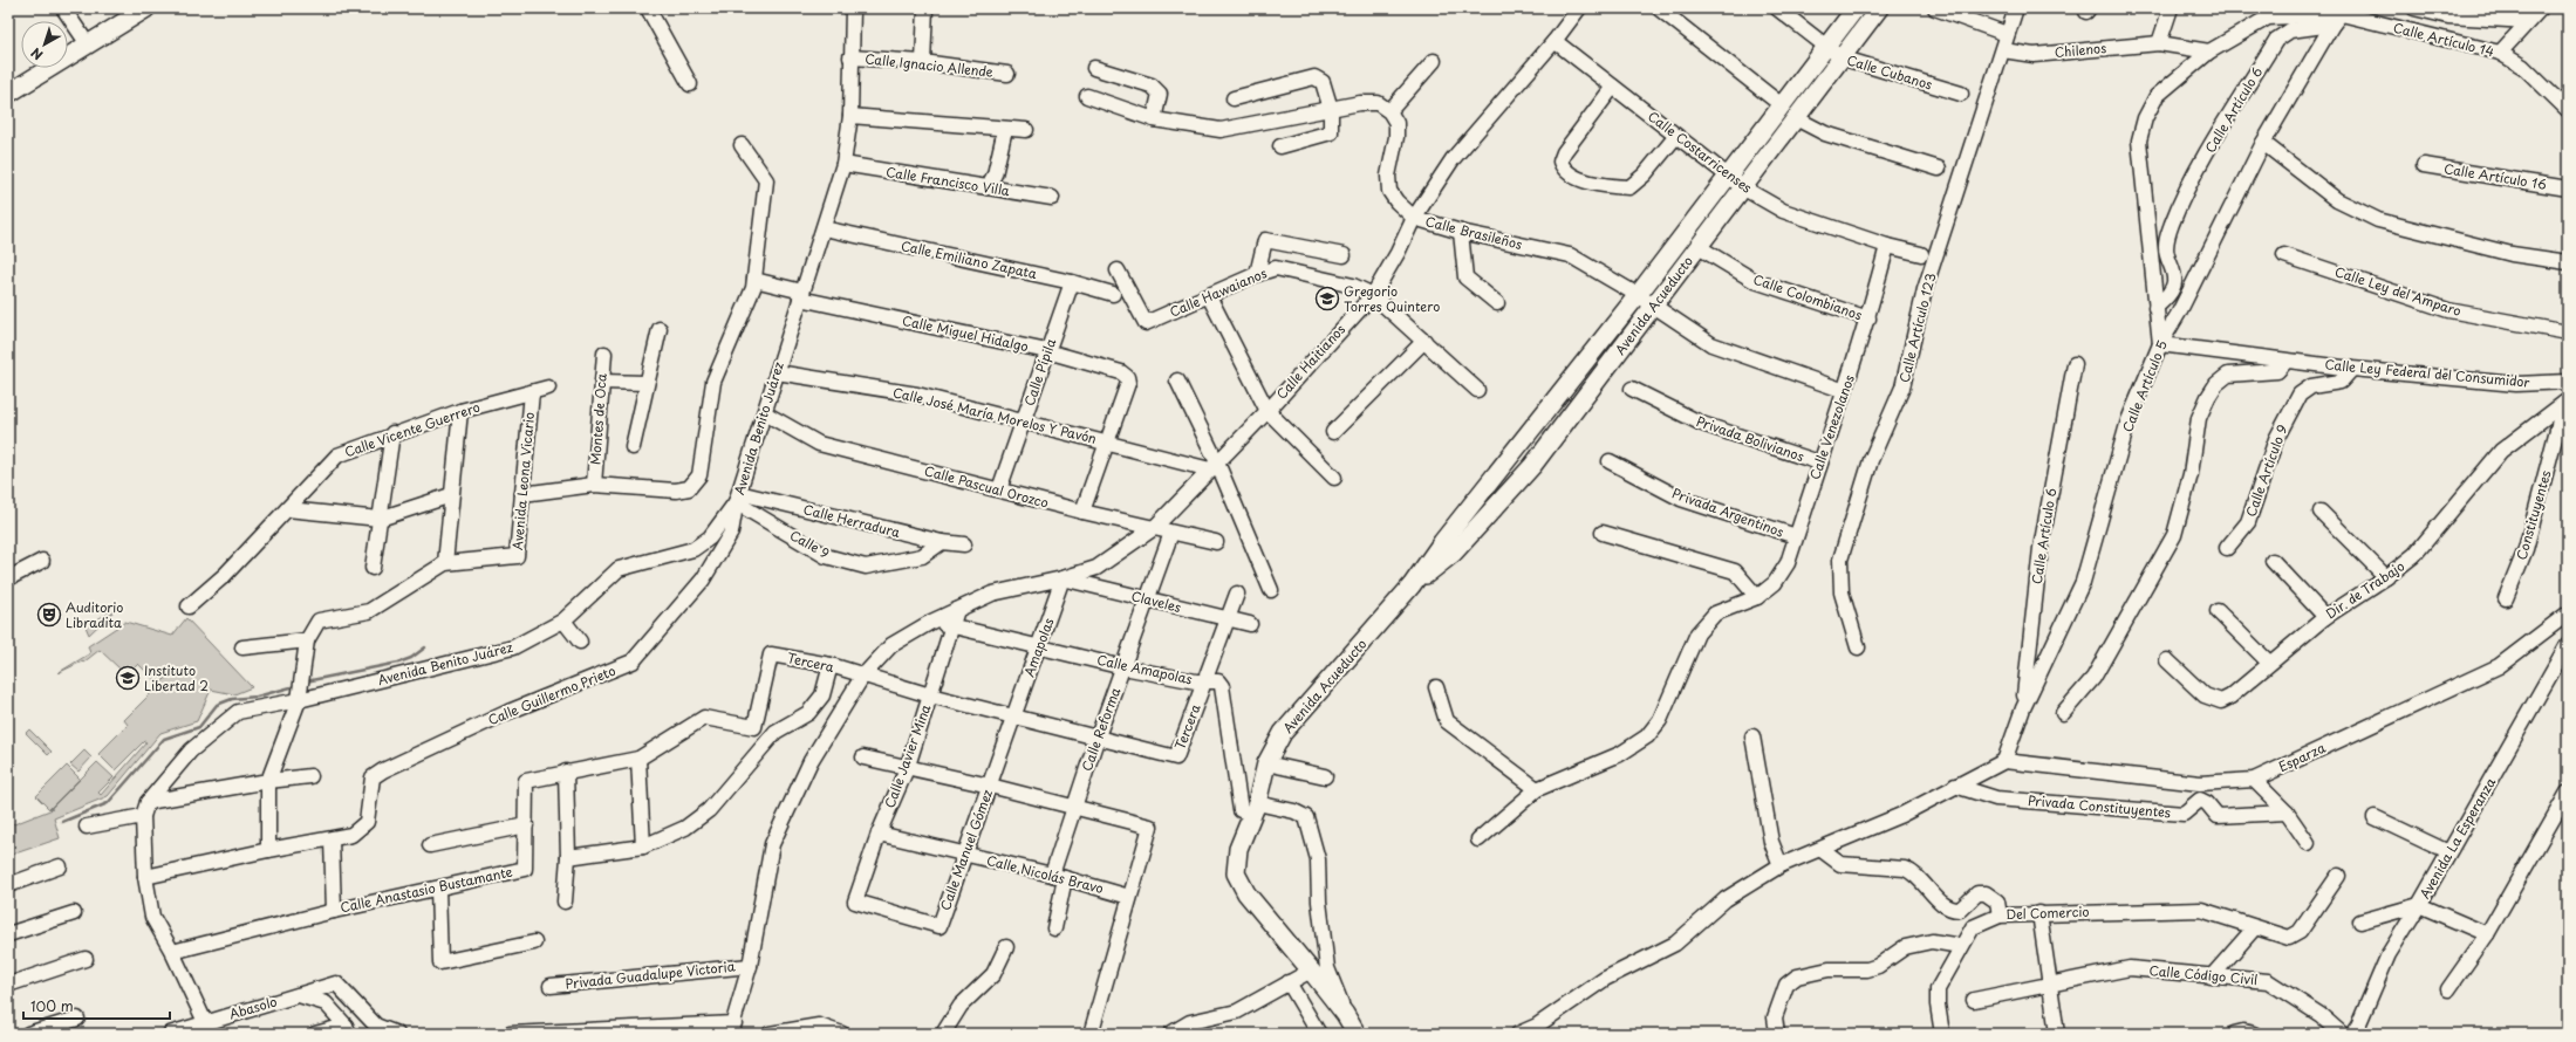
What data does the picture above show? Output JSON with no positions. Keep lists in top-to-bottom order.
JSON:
{
  "streets": {
    "main road": ["Avenida Acueducto"],
    "street": [
      "Calle Artículo 14",
      "Chilenos",
      "Calle Ignacio Allende",
      "Calle Cubanos",
      "Calle Artículo 6",
      "Calle Costarricenses",
      "Calle Artículo 16",
      "Calle Francisco Villa",
      "Calle Brasileños",
      "Calle Emiliano Zapata",
      "Calle Ley del Amparo",
      "Calle Hawaianos",
      "Calle Colombianos",
      "Calle Artículo 123",
      "Calle Miguel Hidalgo",
      "Calle Haitianos",
      "Calle Pípila",
      "Calle Ley Federal del Consumidor",
      "Calle Artículo 5",
      "Calle José María Morelos Y Pavón",
      "Montes de Oca",
      "Calle Venezolanos",
      "Avenida Benito Juárez",
      "Calle Vicente Guerrero",
      "Privada Bolivianos",
      "Calle Artículo 9",
      "Avenida Leona Vicario",
      "Calle Pascual Orozco",
      "Privada Argentinos",
      "Constituyentes",
      "Calle Herradura",
      "Calle 9",
      "Dir. de Trabajo",
      "Claveles",
      "Amapolas",
      "Tercera",
      "Calle Amapolas",
      "Calle Guillermo Prieto",
      "Calle Reforma",
      "Calle Javier Mina",
      "Esparza",
      "Privada Constituyentes",
      "Avenida La Esperanza",
      "Calle Manuel Gómez",
      "Calle Nicolás Bravo",
      "Calle Anastasio Bustamante",
      "Del Comercio",
      "Privada Guadalupe Victoria",
      "Calle Código Civil",
      "Abasolo"
    ]
  },
  "crossings": [
    ["Calle Artículo 14", "Chilenos"],
    ["Calle Artículo 14", "Calle Artículo 6"],
    ["Calle Artículo 14", "Calle Ley Federal del Consumidor"],
    ["Calle Artículo 14", "Calle Artículo 5"],
    ["Chilenos", "Calle Artículo 123"],
    ["Calle Ignacio Allende", "Avenida Benito Juárez"],
    ["Calle Cubanos", "Avenida Acueducto"],
    ["Calle Artículo 6", "Calle Artículo 5"],
    ["Calle Costarricenses", "Avenida Acueducto"],
    ["Calle Costarricenses", "Calle Haitianos"],
    ["Calle Costarricenses", "Calle Venezolanos"],
    ["Calle Francisco Villa", "Avenida Benito Juárez"],
    ["Calle Brasileños", "Avenida Acueducto"],
    ["Calle Brasileños", "Calle Haitianos"],
    ["Calle Brasileños", "Calle Venezolanos"],
    ["Calle Emiliano Zapata", "Calle Pípila"],
    ["Calle Emiliano Zapata", "Avenida Benito Juárez"],
    ["Calle Hawaianos", "Calle Haitianos"],
    ["Calle Colombianos", "Avenida Acueducto"],
    ["Calle Colombianos", "Calle Venezolanos"],
    ["Avenida Acueducto", "Calle Amapolas"],
    ["Calle Miguel Hidalgo", "Calle Pípila"],
    ["Calle Miguel Hidalgo", "Calle José María Morelos Y Pavón"],
    ["Calle Miguel Hidalgo", "Avenida Benito Juárez"],
    ["Calle Haitianos", "Calle José María Morelos Y Pavón"],
    ["Calle Haitianos", "Calle Pascual Orozco"],
    ["Calle Haitianos", "Claveles"],
    ["Calle Haitianos", "Amapolas"],
    ["Calle Haitianos", "Tercera"],
    ["Calle Haitianos", "Calle Amapolas"],
    ["Calle Haitianos", "Calle Javier Mina"],
    ["Calle Haitianos", "Privada Guadalupe Victoria"],
    ["Calle Pípila", "Calle José María Morelos Y Pavón"],
    ["Calle Pípila", "Calle Pascual Orozco"],
    ["Calle Ley Federal del Consumidor", "Calle Artículo 5"],
    ["Calle Ley Federal del Consumidor", "Calle Artículo 9"],
    ["Calle Artículo 5", "Esparza"],
    ["Calle José María Morelos Y Pavón", "Avenida Benito Juárez"],
    ["Calle Venezolanos", "Privada Bolivianos"],
    ["Calle Venezolanos", "Privada Argentinos"],
    ["Avenida Benito Juárez", "Avenida Leona Vicario"],
    ["Avenida Benito Juárez", "Calle Pascual Orozco"],
    ["Avenida Benito Juárez", "Calle Herradura"],
    ["Avenida Benito Juárez", "Calle 9"],
    ["Avenida Benito Juárez", "Calle Guillermo Prieto"],
    ["Calle Vicente Guerrero", "Avenida Leona Vicario"],
    ["Calle Pascual Orozco", "Calle Reforma"],
    ["Constituyentes", "Dir. de Trabajo"],
    ["Calle Herradura", "Calle 9"],
    ["Calle Herradura", "Calle Guillermo Prieto"],
    ["Calle 9", "Calle Guillermo Prieto"],
    ["Claveles", "Amapolas"],
    ["Claveles", "Tercera"],
    ["Claveles", "Calle Reforma"],
    ["Amapolas", "Tercera"],
    ["Amapolas", "Calle Amapolas"],
    ["Amapolas", "Calle Manuel Gómez"],
    ["Tercera", "Calle Amapolas"],
    ["Tercera", "Calle Reforma"],
    ["Tercera", "Calle Javier Mina"],
    ["Tercera", "Calle Manuel Gómez"],
    ["Tercera", "Calle Anastasio Bustamante"],
    ["Calle Amapolas", "Calle Reforma"],
    ["Calle Amapolas", "Calle Javier Mina"],
    ["Calle Reforma", "Calle Nicolás Bravo"],
    ["Calle Javier Mina", "Calle Manuel Gómez"],
    ["Calle Javier Mina", "Calle Nicolás Bravo"],
    ["Avenida La Esperanza", "Calle Código Civil"],
    ["Calle Manuel Gómez", "Calle Nicolás Bravo"]
  ],
  "places": {
    "school or university": ["Gregorio Torres Quintero", "Instituto Libertad 2"],
    "theatre": ["Auditorio Libradita"]
  },
  "scale_bar": "100 m",
  "north": "bottom left"
}
